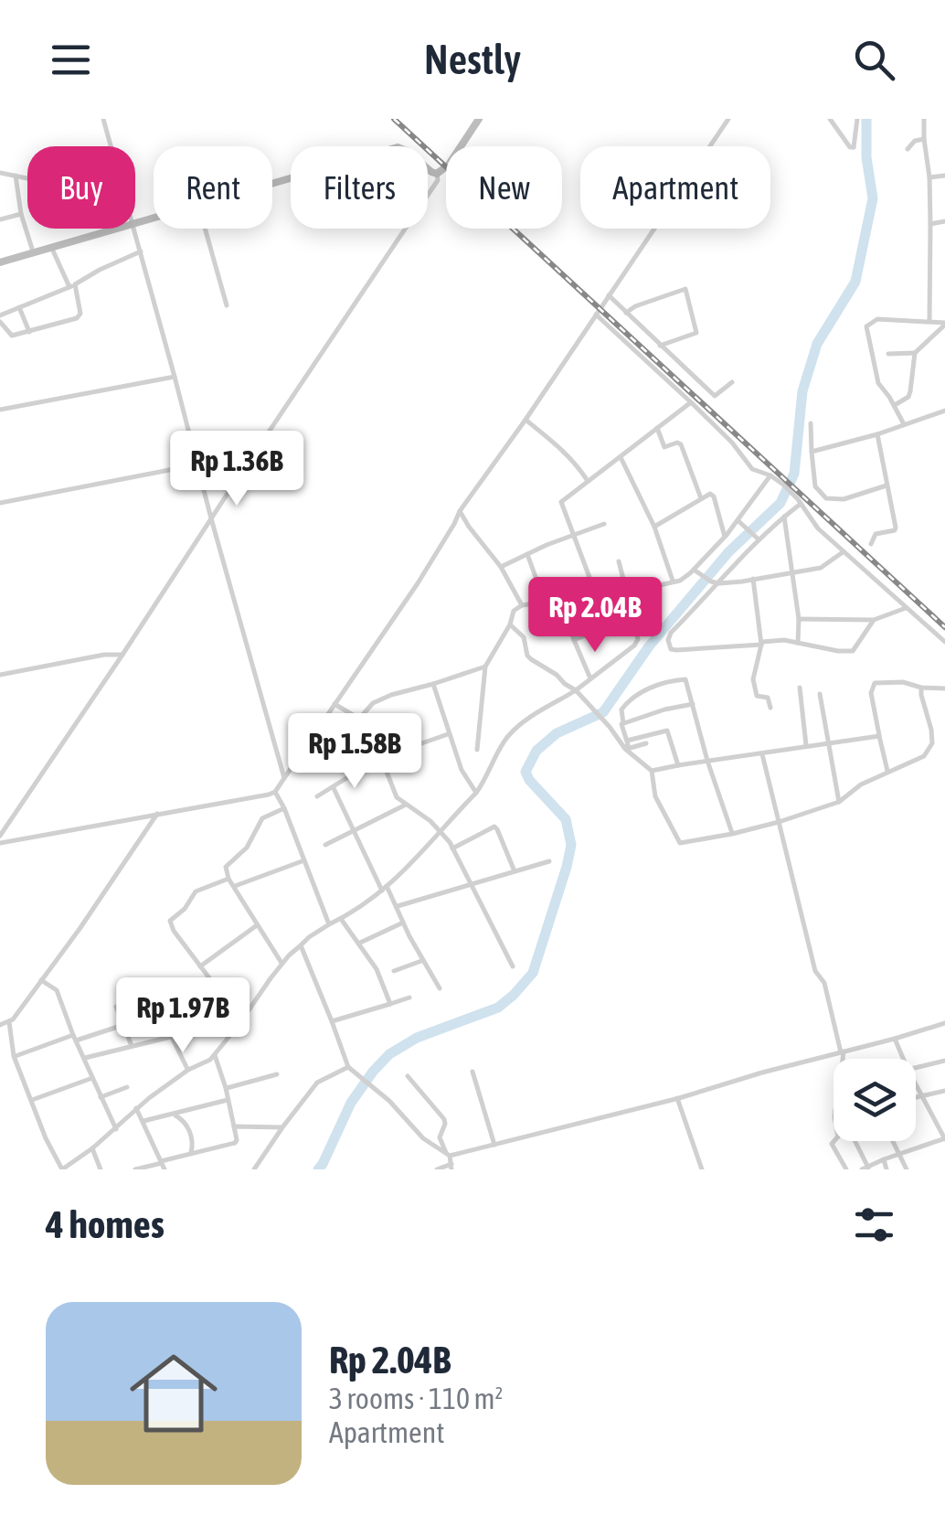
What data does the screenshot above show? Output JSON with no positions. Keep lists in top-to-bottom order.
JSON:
{
  "page": {
    "header": "Nestly",
    "chip": [
      "Buy",
      "Rent",
      "Filters",
      "New",
      "Apartment"
    ],
    "price": [
      "Rp 1.36B",
      "Rp 2.04B",
      "Rp 1.58B",
      "Rp 1.97B"
    ],
    "heading": "4 homes",
    "list": [
      {
        "name": "Rp 2.04B",
        "note": "3 rooms · 110 m² · Apartment"
      }
    ]
  }
}
